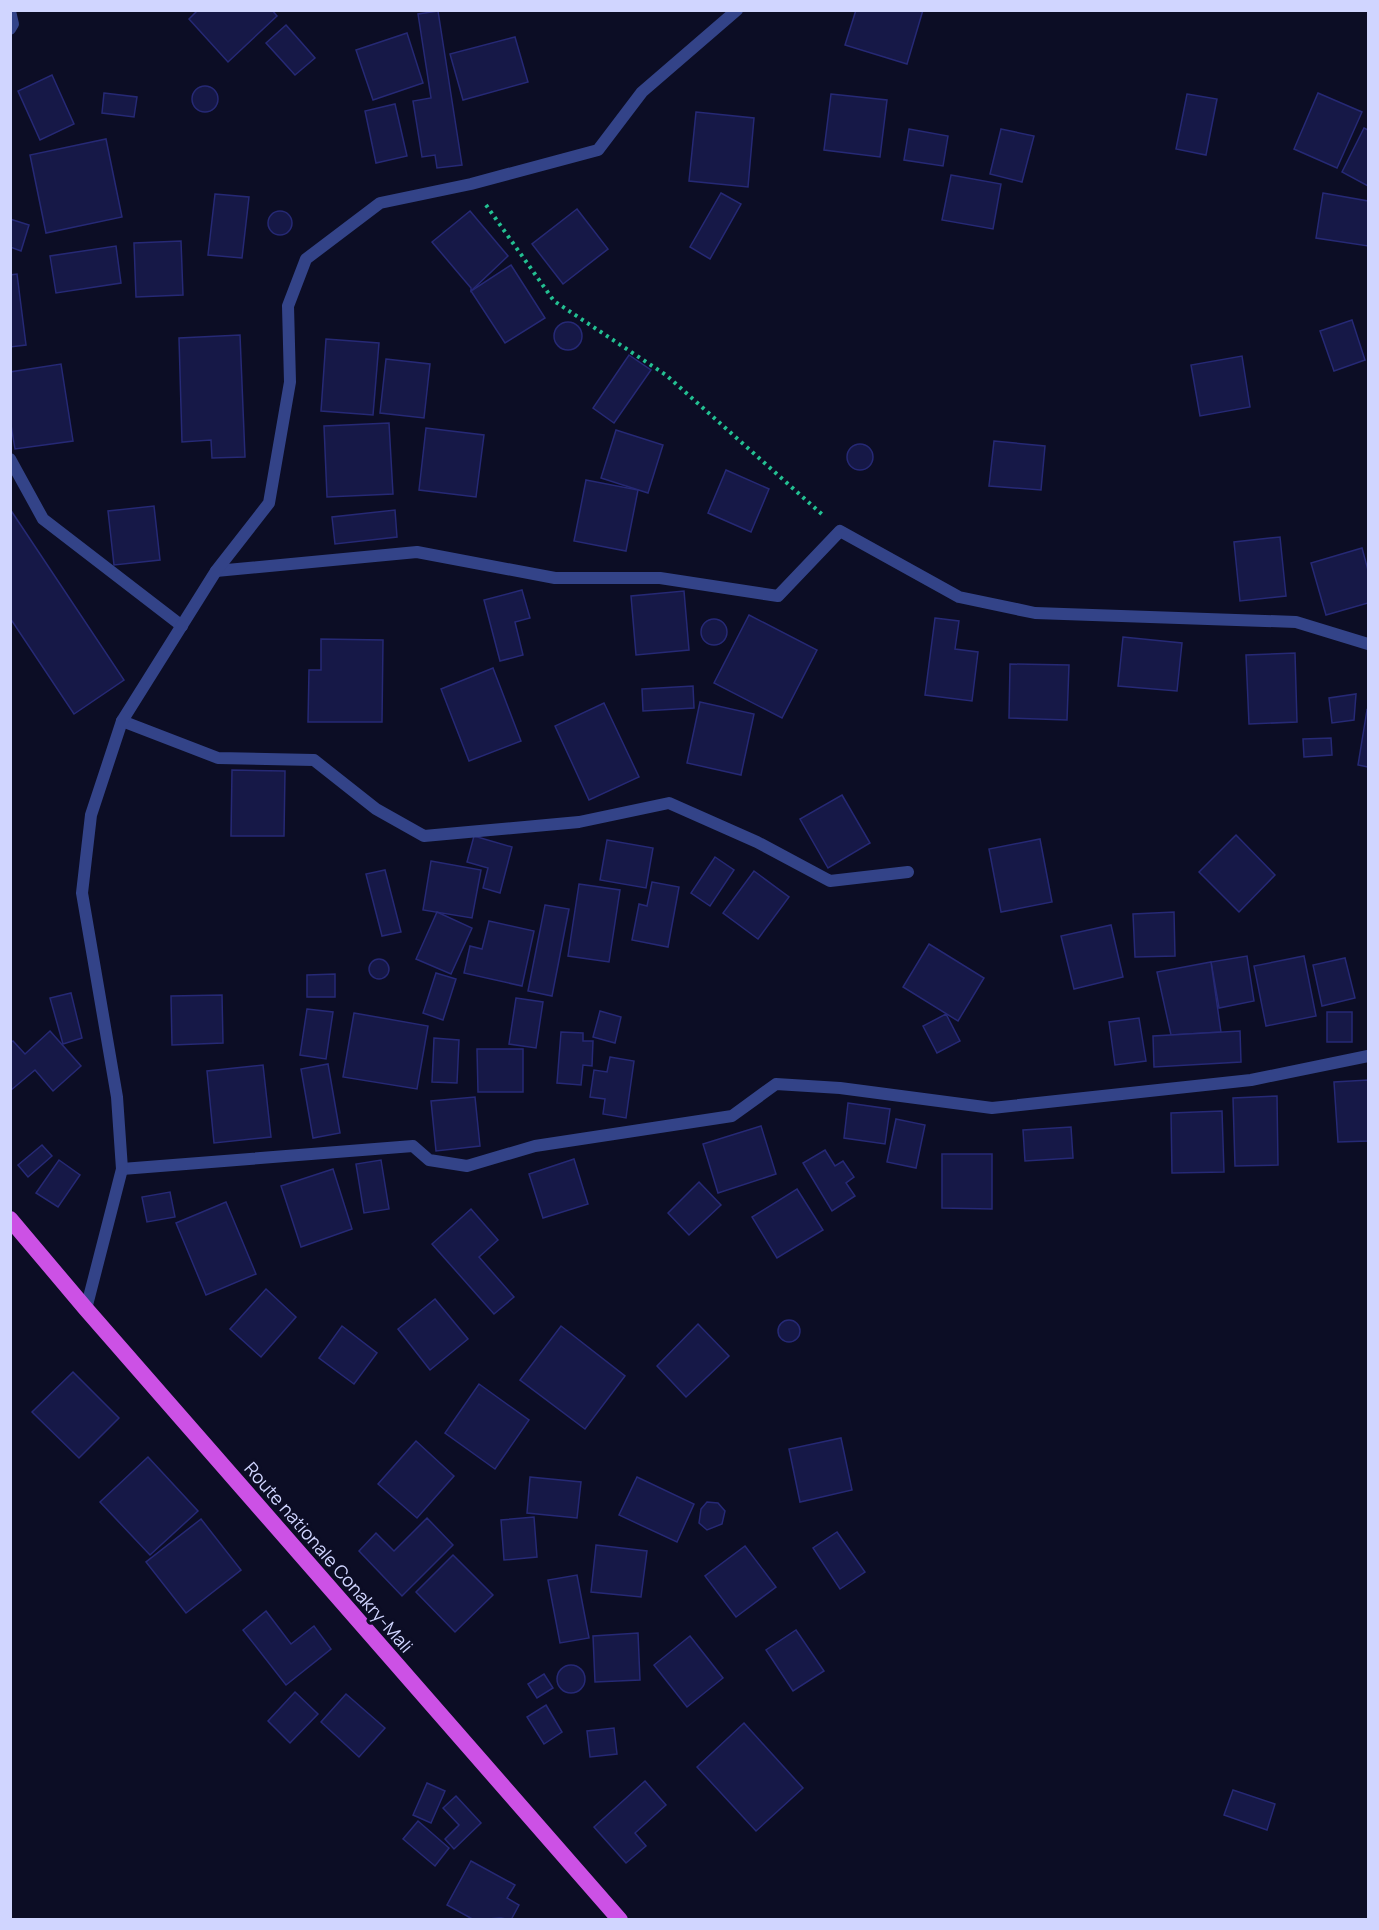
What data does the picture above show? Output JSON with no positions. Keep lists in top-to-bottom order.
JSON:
{
  "streets": {
    "highway": ["Route nationale Conakry-Mali"]
  }
}
